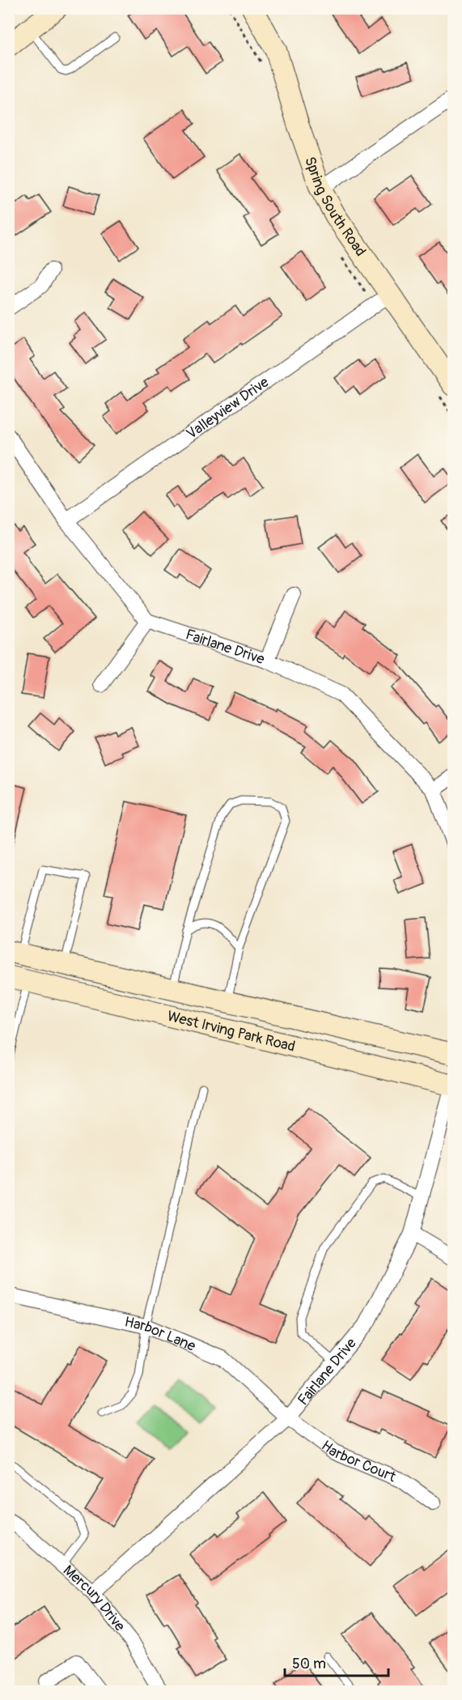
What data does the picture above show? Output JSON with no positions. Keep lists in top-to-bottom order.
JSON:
{
  "streets": {
    "main road": ["Spring South Road", "West Irving Park Road"],
    "street": [
      "Valleyview Drive",
      "Fairlane Drive",
      "Harbor Lane",
      "Harbor Court",
      "Mercury Drive"
    ]
  },
  "crossings": [
    ["Spring South Road", "Valleyview Drive"],
    ["Fairlane Drive", "West Irving Park Road"],
    ["Fairlane Drive", "Harbor Lane"],
    ["Fairlane Drive", "Harbor Court"],
    ["Fairlane Drive", "Mercury Drive"],
    ["Harbor Lane", "Harbor Court"]
  ],
  "scale_bar": "50 m"
}
